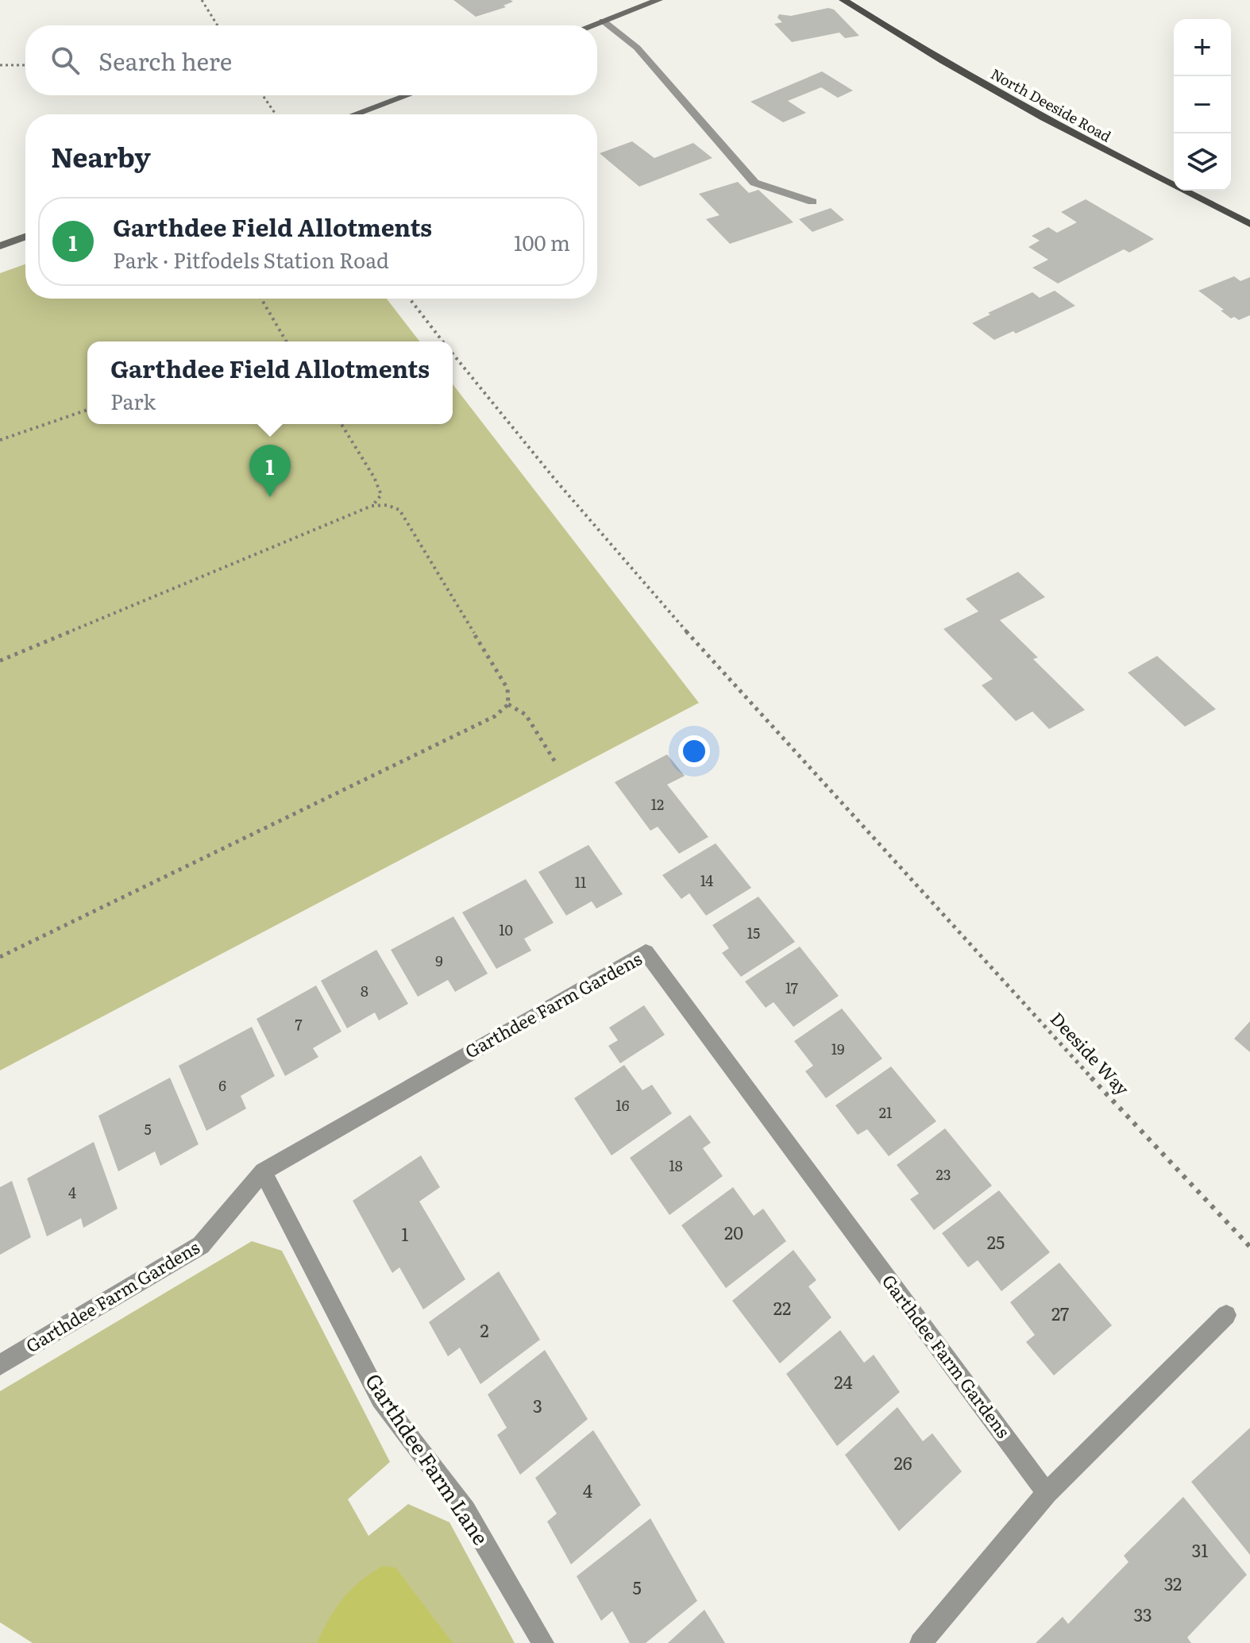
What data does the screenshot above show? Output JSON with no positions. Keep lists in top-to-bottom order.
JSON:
{
  "streets": {
    "main road": ["North Deeside Road"],
    "street": ["Garthdee Farm Gardens", "Garthdee Farm Lane"],
    "path": ["Deeside Way"]
  },
  "crossings": [
    ["Garthdee Farm Gardens", "Garthdee Farm Lane"]
  ],
  "house_numbers": [
    "12",
    "14",
    "11",
    "10",
    "15",
    "9",
    "17",
    "8",
    "7",
    "19",
    "6",
    "16",
    "21",
    "5",
    "18",
    "23",
    "4",
    "20",
    "1",
    "25",
    "22",
    "27",
    "2",
    "24",
    "3",
    "26",
    "4",
    "31",
    "32",
    "5",
    "33"
  ],
  "page": {
    "map_buttons": ["+", "−"],
    "search": "Search here",
    "heading": "Nearby",
    "list": [
      {
        "mark": "1",
        "name": "Garthdee Field Allotments",
        "note": "Park · Pitfodels Station Road",
        "value": "100 m"
      }
    ],
    "popup": ["Garthdee Field Allotments", "Park"],
    "pins": "1"
  }
}
